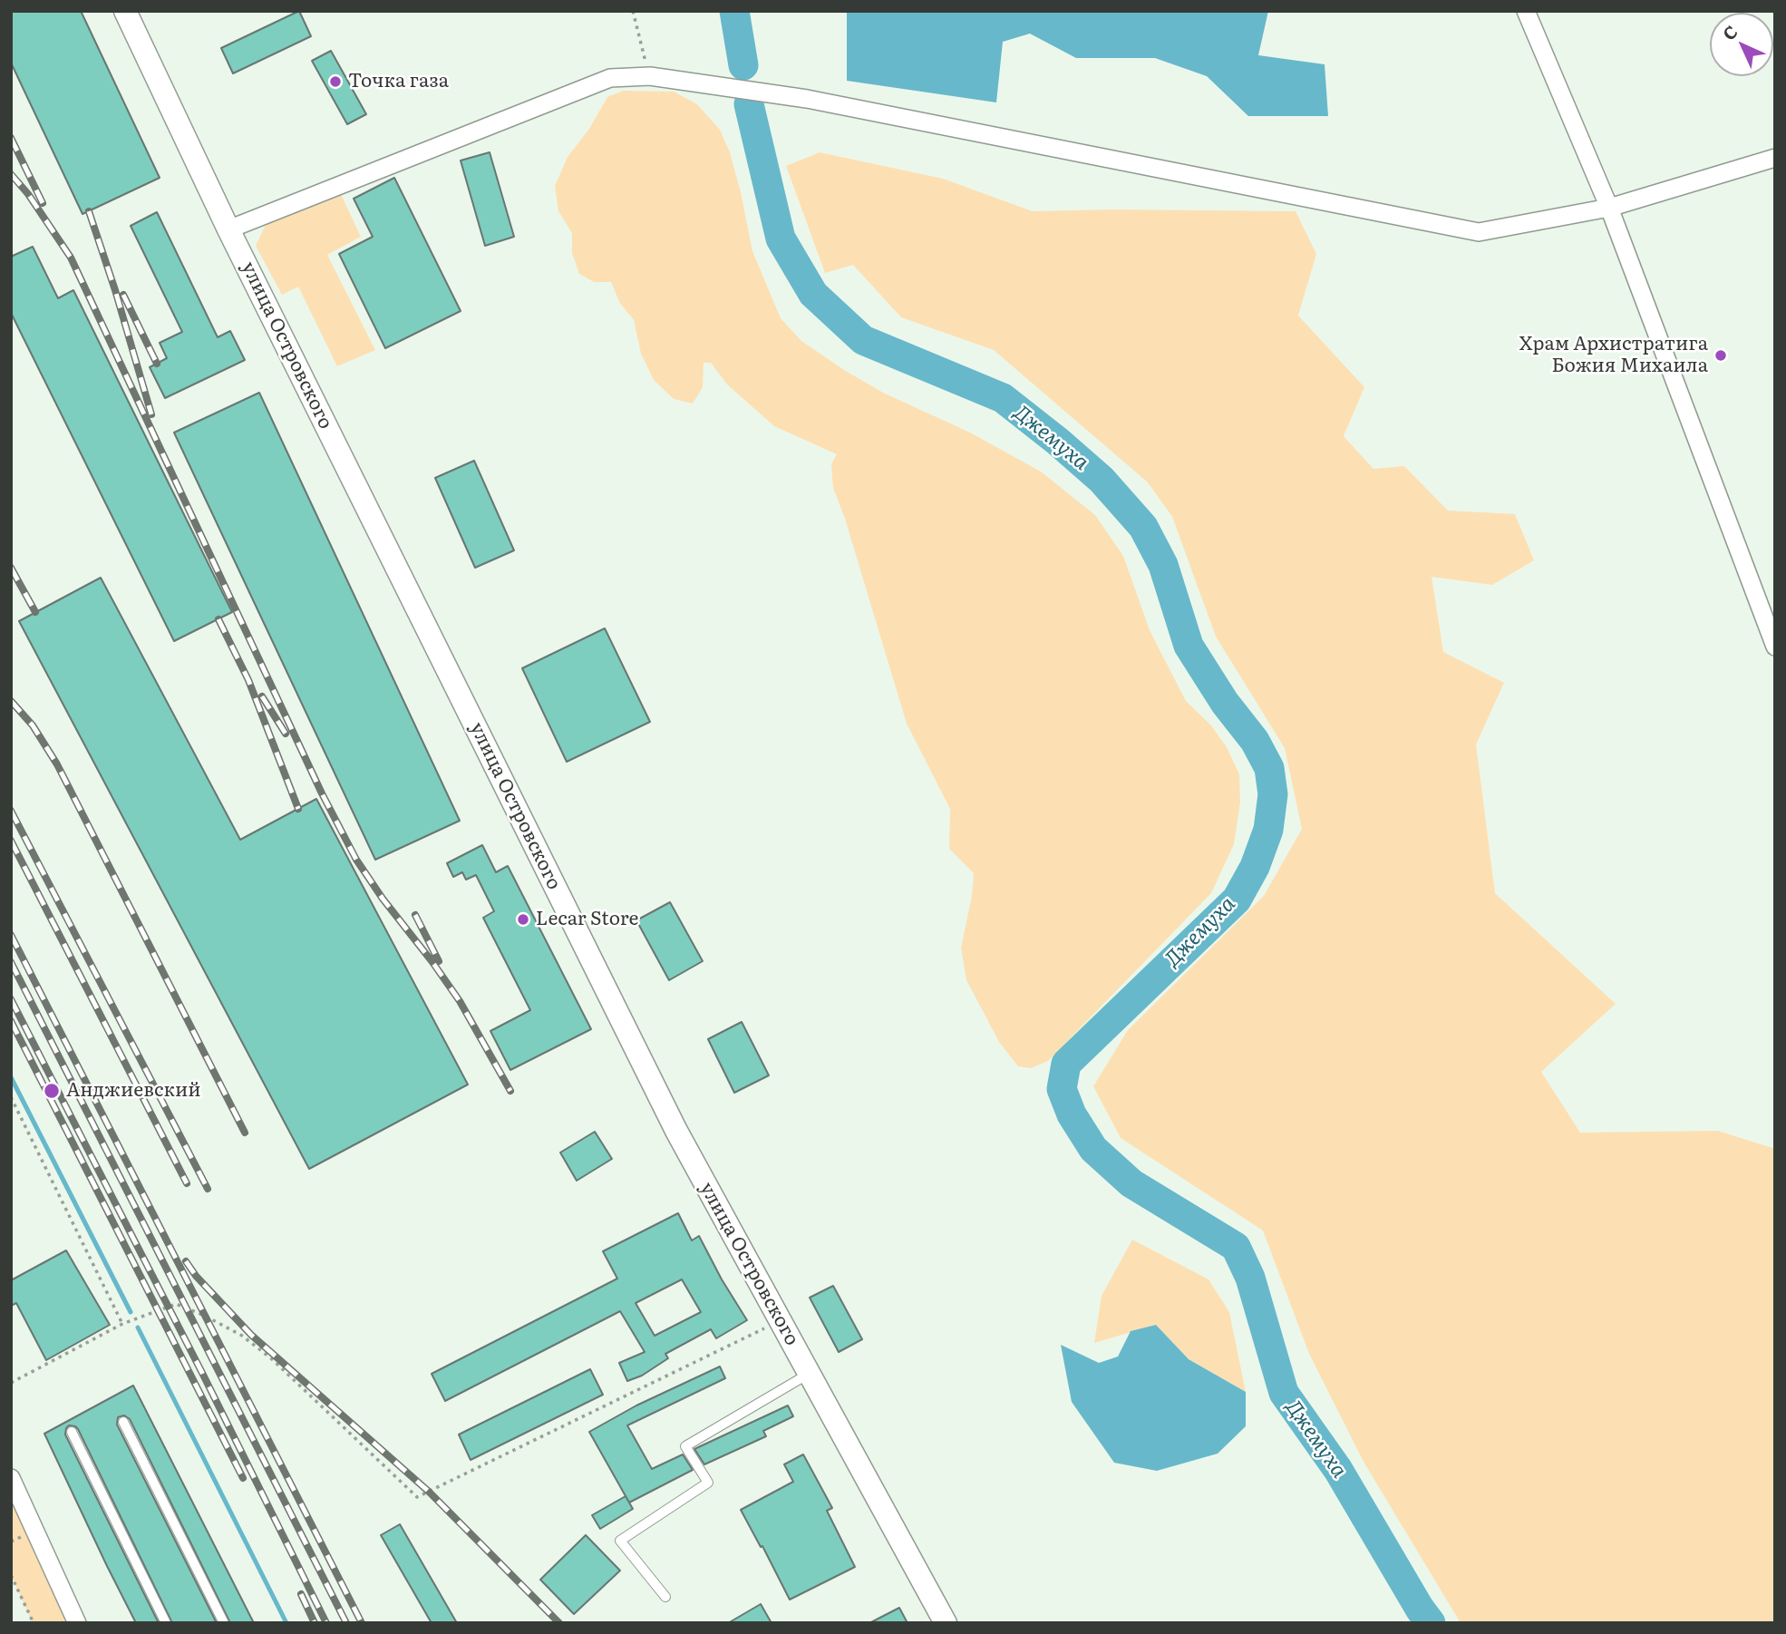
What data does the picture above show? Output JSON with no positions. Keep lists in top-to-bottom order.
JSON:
{
  "streets": {
    "street": ["улица Островского"]
  },
  "water": ["Джемуха"],
  "places": [
    "Точка газа",
    "Храм Архистратига Божия Михаила",
    "Lecar Store",
    "Анджиевский"
  ],
  "north": "top left"
}
